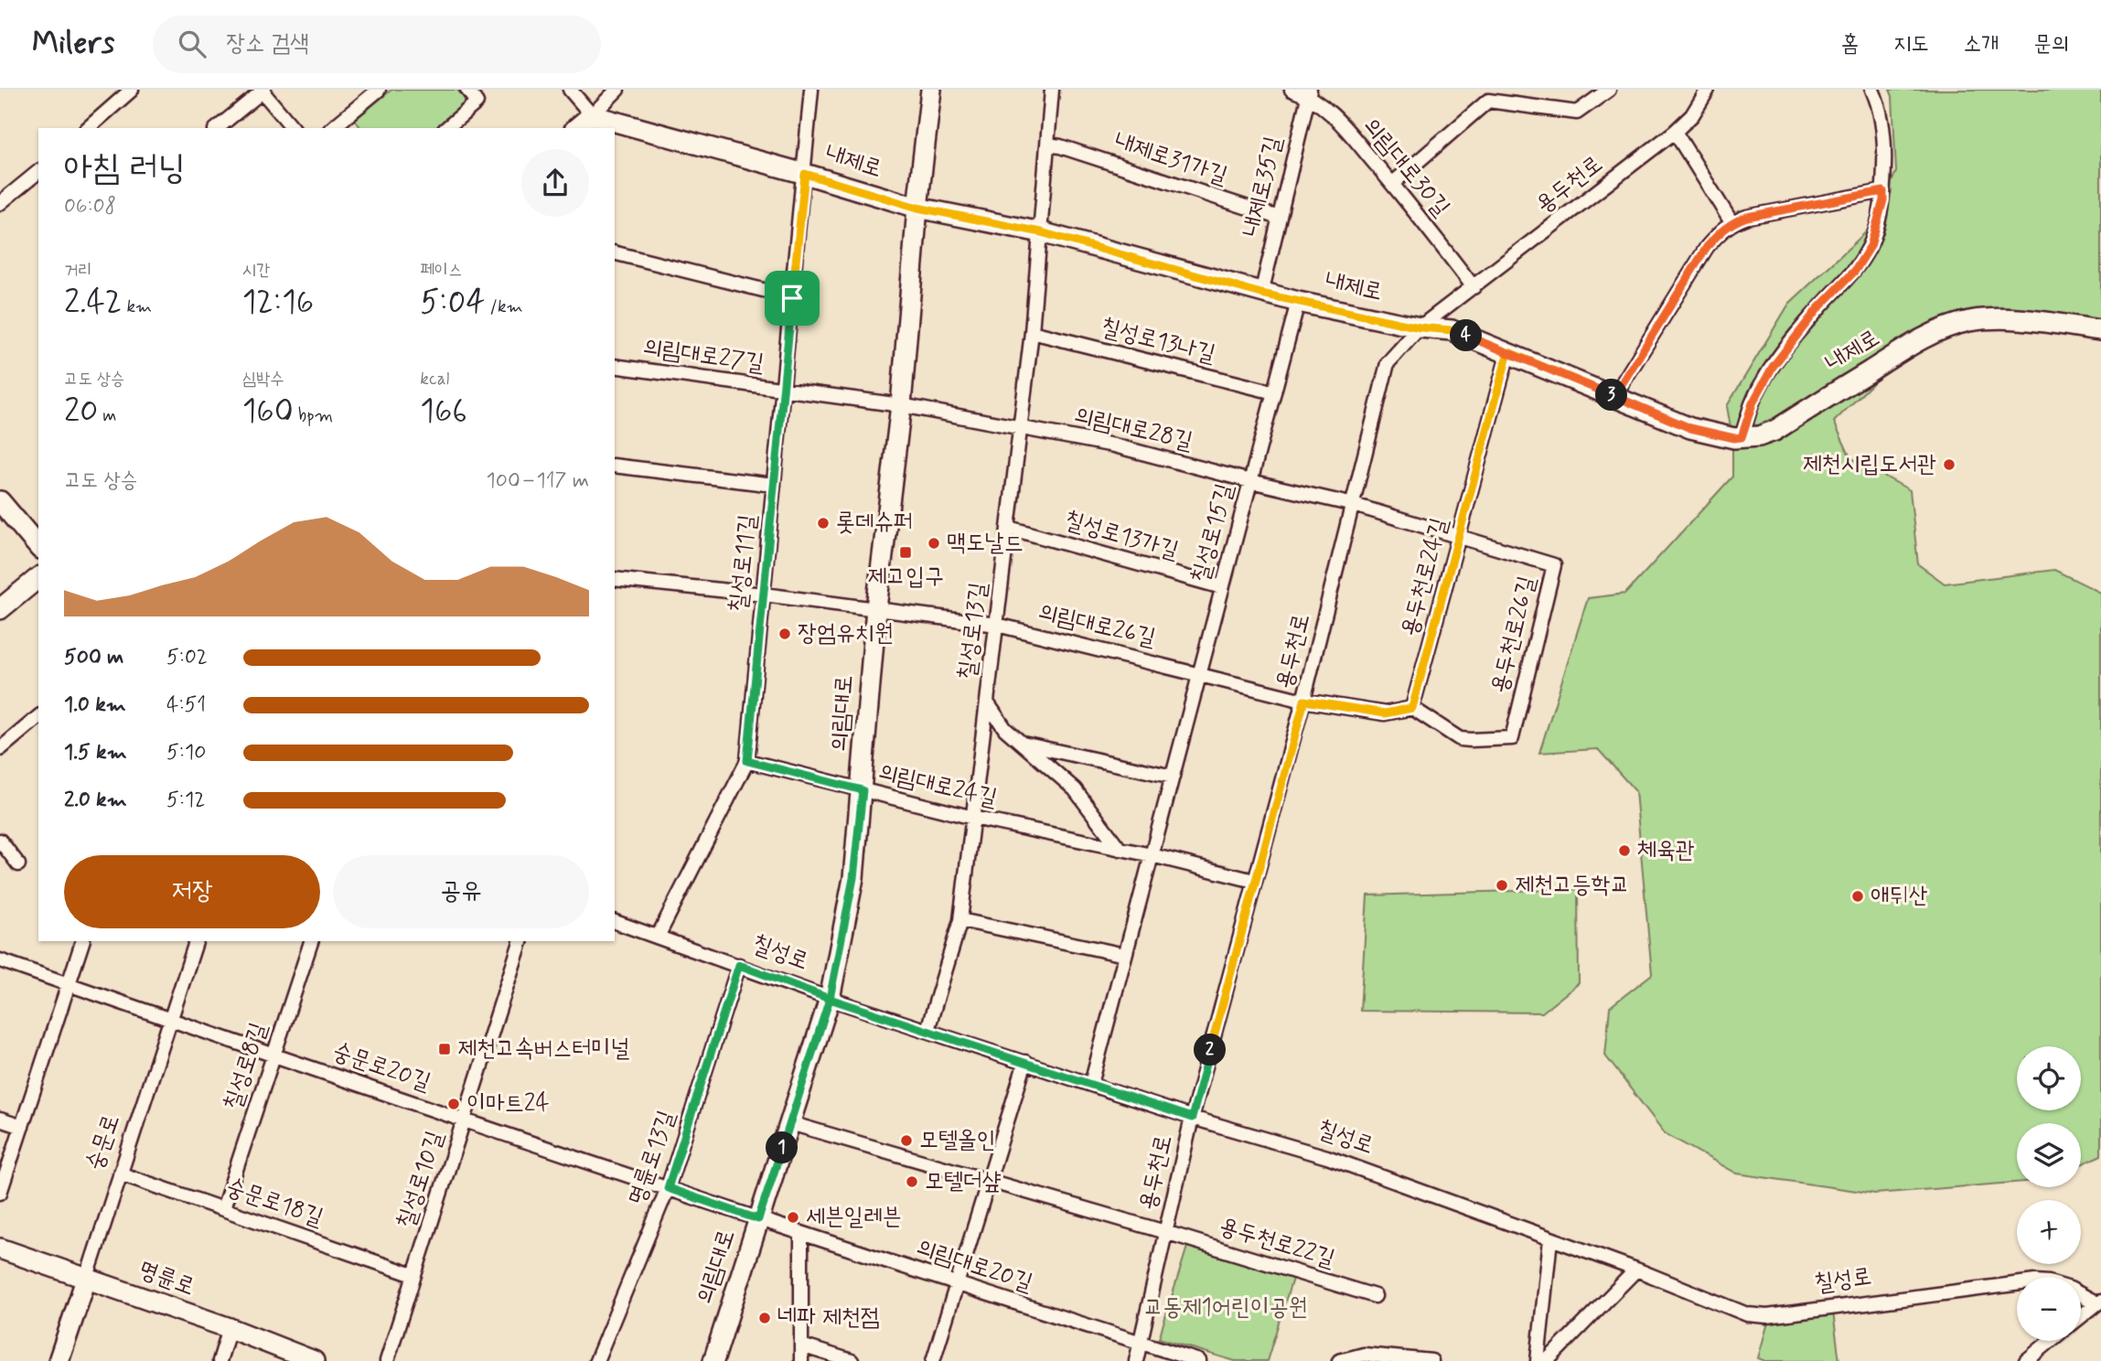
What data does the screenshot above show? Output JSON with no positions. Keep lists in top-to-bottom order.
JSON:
{
  "streets": {
    "street": [
      "내제로31가길",
      "내제로",
      "의림대로30길",
      "용두천로",
      "내제로35길",
      "칠성로13나길",
      "의림대로27길",
      "의림대로28길",
      "칠성로15길",
      "칠성로13가길",
      "칠성로11길",
      "용두천로24길",
      "의림대로26길",
      "칠성로13길",
      "용두천로26길",
      "의림대로",
      "의림대로24길",
      "칠성로",
      "칠성로8길",
      "숭문로20길",
      "숭문로",
      "명륜로13길",
      "칠성로10길",
      "숭문로18길",
      "용두천로22길",
      "의림대로20길",
      "명륜로"
    ]
  },
  "crossings": [
    ["내제로31가길", "내제로35길"],
    ["내제로31가길", "칠성로13길"],
    ["내제로", "용두천로"],
    ["내제로", "내제로35길"],
    ["내제로", "칠성로15길"],
    ["내제로", "칠성로11길"],
    ["내제로", "용두천로24길"],
    ["내제로", "칠성로13길"],
    ["내제로", "의림대로"],
    ["의림대로30길", "용두천로"],
    ["의림대로30길", "내제로35길"],
    ["용두천로", "의림대로28길"],
    ["용두천로", "의림대로26길"],
    ["용두천로", "용두천로26길"],
    ["용두천로", "의림대로24길"],
    ["용두천로", "칠성로"],
    ["용두천로", "용두천로22길"],
    ["용두천로", "의림대로20길"],
    ["칠성로13나길", "칠성로15길"],
    ["칠성로13나길", "칠성로13길"],
    ["의림대로27길", "의림대로28길"],
    ["의림대로27길", "칠성로11길"],
    ["의림대로27길", "의림대로"],
    ["의림대로28길", "칠성로15길"],
    ["의림대로28길", "칠성로13길"],
    ["의림대로28길", "용두천로26길"],
    ["의림대로28길", "의림대로"],
    ["칠성로15길", "칠성로13가길"],
    ["칠성로15길", "의림대로26길"],
    ["칠성로15길", "의림대로24길"],
    ["칠성로15길", "칠성로"],
    ["칠성로13가길", "칠성로13길"],
    ["칠성로11길", "의림대로26길"],
    ["칠성로11길", "의림대로24길"],
    ["칠성로11길", "칠성로"],
    ["용두천로24길", "용두천로26길"],
    ["의림대로26길", "칠성로13길"],
    ["의림대로26길", "의림대로"],
    ["칠성로13길", "의림대로24길"],
    ["칠성로13길", "칠성로"],
    ["의림대로", "의림대로24길"],
    ["의림대로", "칠성로"],
    ["의림대로", "숭문로20길"],
    ["의림대로", "용두천로22길"],
    ["의림대로", "의림대로20길"],
    ["칠성로", "명륜로13길"],
    ["칠성로8길", "숭문로20길"],
    ["칠성로8길", "숭문로18길"],
    ["숭문로20길", "숭문로"],
    ["숭문로20길", "명륜로13길"],
    ["숭문로20길", "칠성로10길"],
    ["숭문로20길", "의림대로20길"],
    ["숭문로", "숭문로18길"],
    ["숭문로", "명륜로"],
    ["칠성로10길", "숭문로18길"]
  ],
  "parks": ["교동제1어린이공원"],
  "places": {
    "other": [
      "제천시립도서관",
      "롯데슈퍼",
      "맥도날드",
      "장엄유치원",
      "체육관",
      "제천고등학교",
      "애뒤산",
      "이마트24",
      "모텔올인",
      "모텔더샾",
      "세븐일레븐",
      "네파 제천점"
    ],
    "transit": ["제고입구", "제천고속버스터미널"]
  },
  "page": {
    "header": "Milers",
    "search": "장소 검색",
    "nav": [
      "홈",
      "지도",
      "소개",
      "문의"
    ],
    "heading": ["아침 러닝", "06:08"],
    "stats": [
      ["거리", "2.42 km"],
      ["시간", "12:16"],
      ["페이스", "5:04 /km"],
      ["고도 상승", "20 m"],
      ["심박수", "160 bpm"],
      ["kcal", "166"]
    ],
    "pins": [
      "4",
      "3",
      "2",
      "1"
    ],
    "chart": ["고도 상승", "100–117 m"],
    "list": [
      {
        "name": "500 m",
        "note": "5:02"
      },
      {
        "name": "1.0 km",
        "note": "4:51"
      },
      {
        "name": "1.5 km",
        "note": "5:10"
      },
      {
        "name": "2.0 km",
        "note": "5:12"
      }
    ],
    "buttons": ["저장", "공유"],
    "map_buttons": ["+", "−"]
  }
}
